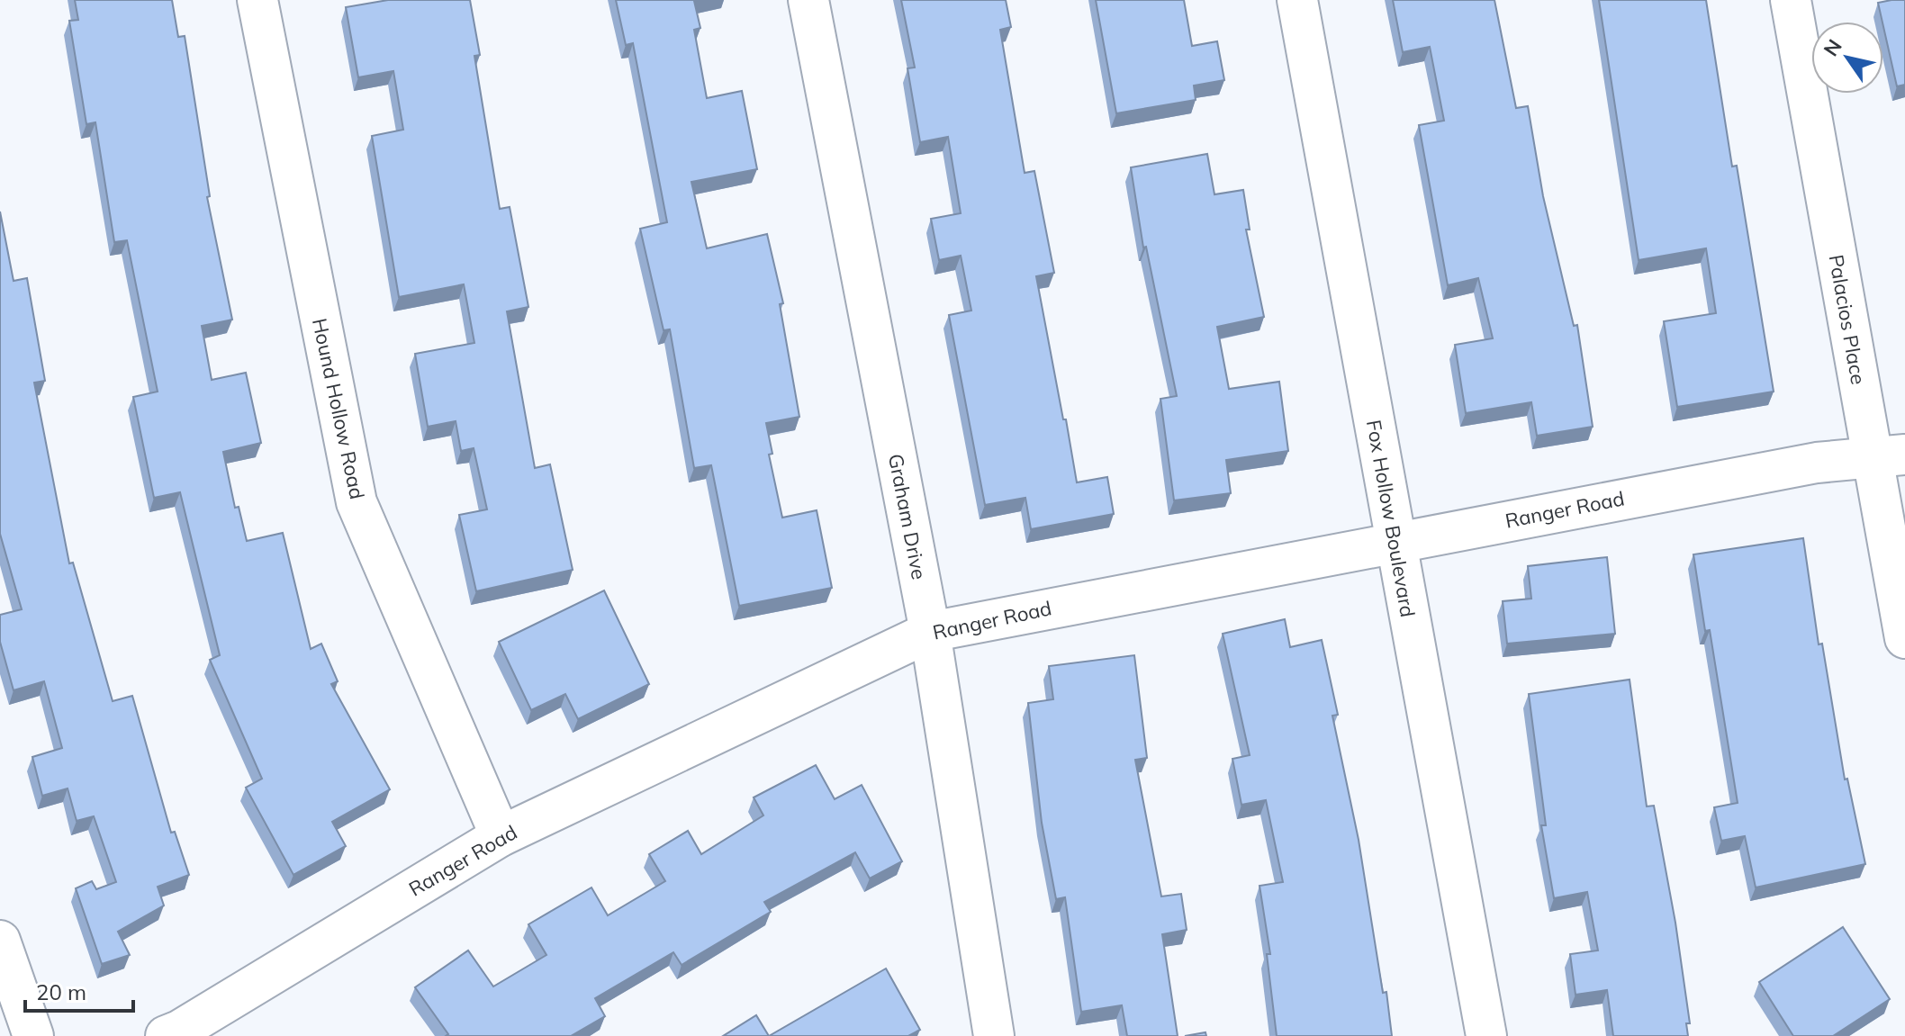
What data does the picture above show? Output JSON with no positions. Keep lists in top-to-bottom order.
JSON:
{
  "streets": {
    "street": [
      "Palacios Place",
      "Hound Hollow Road",
      "Ranger Road",
      "Graham Drive",
      "Fox Hollow Boulevard"
    ]
  },
  "crossings": [
    ["Palacios Place", "Ranger Road"],
    ["Hound Hollow Road", "Ranger Road"],
    ["Ranger Road", "Graham Drive"],
    ["Ranger Road", "Fox Hollow Boulevard"]
  ],
  "scale_bar": "20 m",
  "north": "top left"
}
